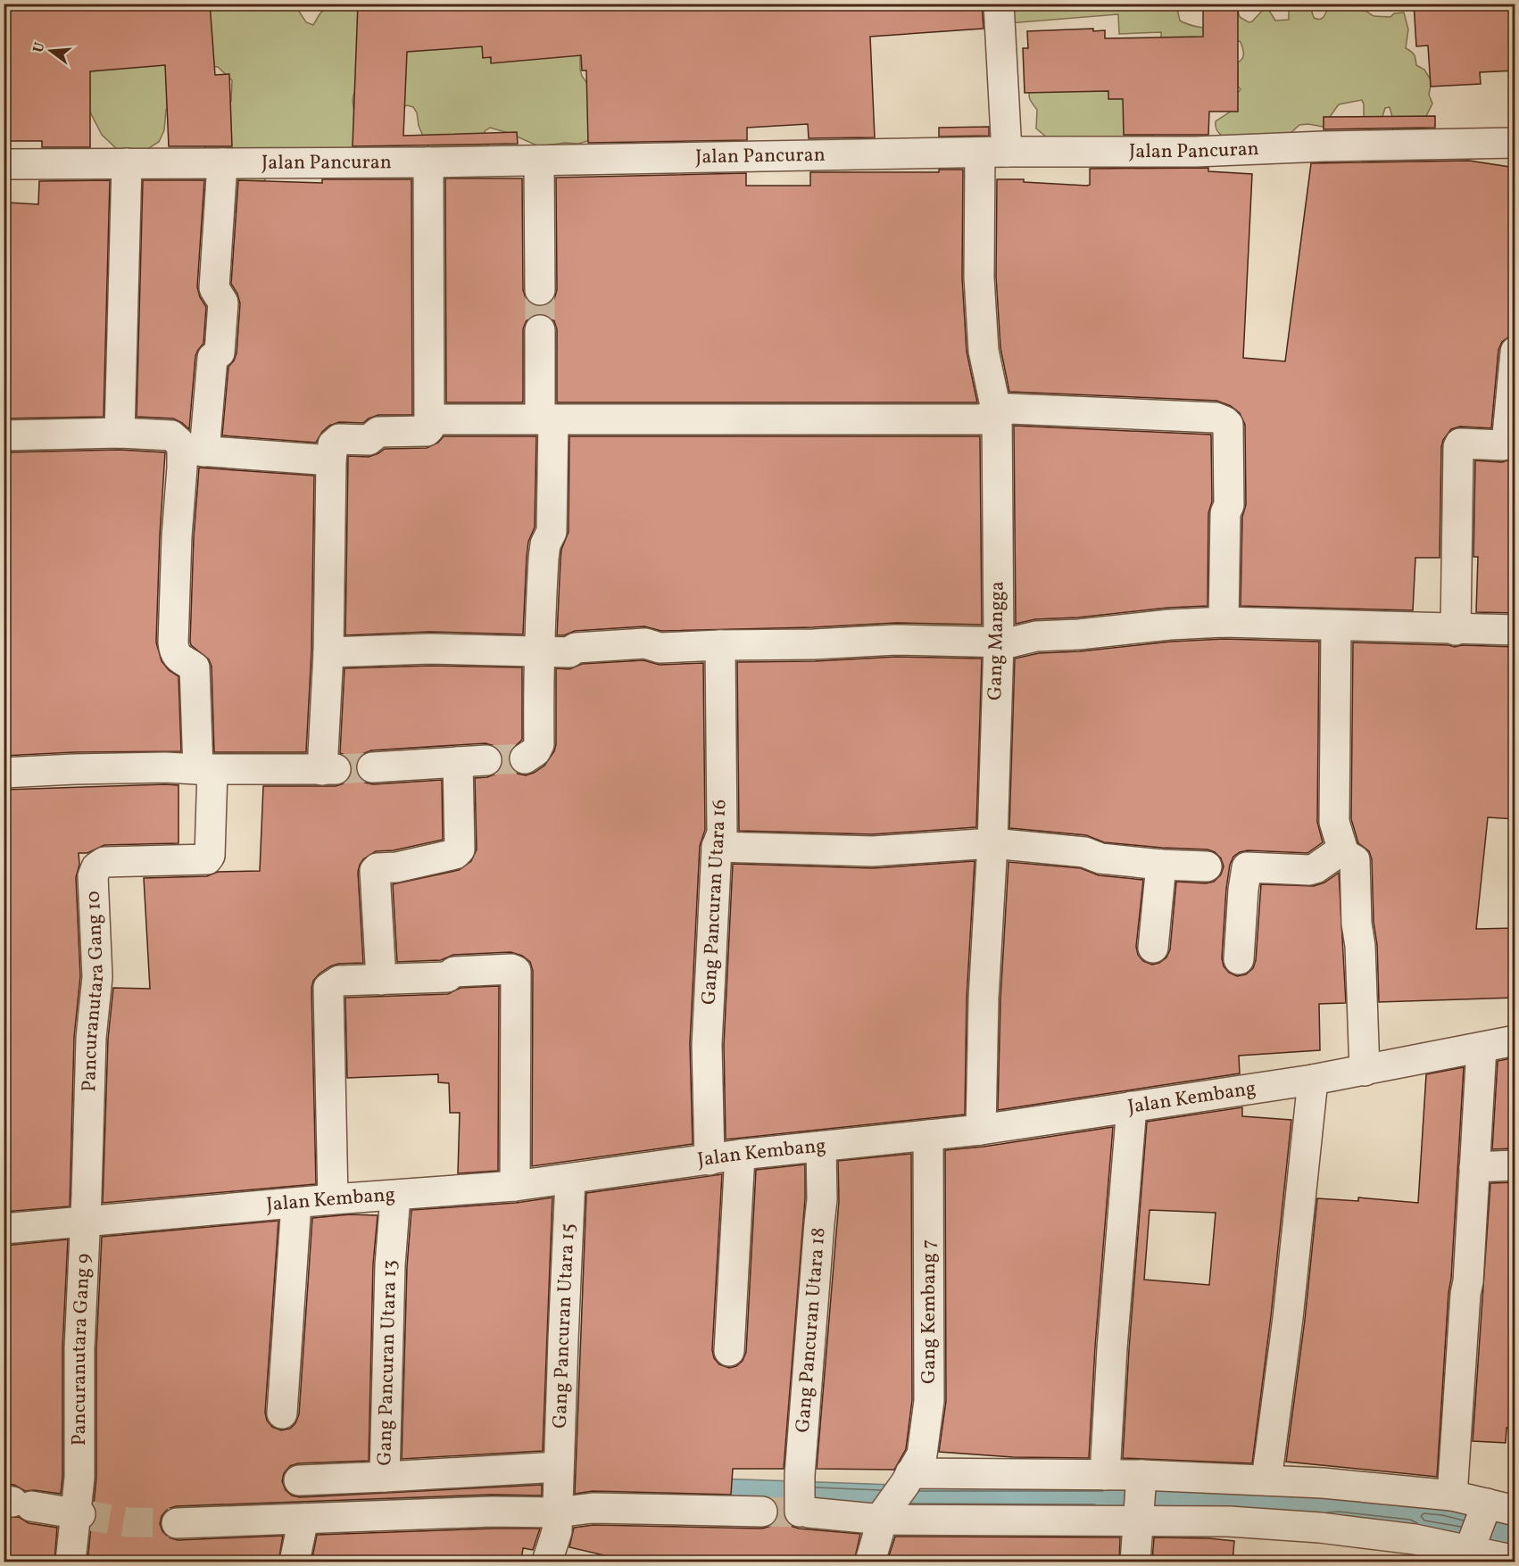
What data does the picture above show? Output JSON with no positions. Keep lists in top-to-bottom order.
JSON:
{
  "streets": {
    "street": [
      "Jalan Pancuran",
      "Gang Mangga",
      "Gang Pancuran Utara 16",
      "Pancuranutara Gang 10",
      "Jalan Kembang",
      "Gang Kembang 7",
      "Gang Pancuran Utara 15",
      "Gang Pancuran Utara 18",
      "Pancuranutara Gang 9",
      "Gang Pancuran Utara 13"
    ]
  },
  "crossings": [
    ["Jalan Pancuran", "Gang Mangga"],
    ["Gang Mangga", "Jalan Kembang"],
    ["Gang Pancuran Utara 16", "Jalan Kembang"],
    ["Pancuranutara Gang 10", "Jalan Kembang"],
    ["Pancuranutara Gang 10", "Pancuranutara Gang 9"],
    ["Jalan Kembang", "Gang Kembang 7"],
    ["Jalan Kembang", "Gang Pancuran Utara 15"],
    ["Jalan Kembang", "Gang Pancuran Utara 18"],
    ["Jalan Kembang", "Pancuranutara Gang 9"],
    ["Jalan Kembang", "Gang Pancuran Utara 13"],
    ["Gang Kembang 7", "Gang Pancuran Utara 18"]
  ],
  "north": "left"
}
